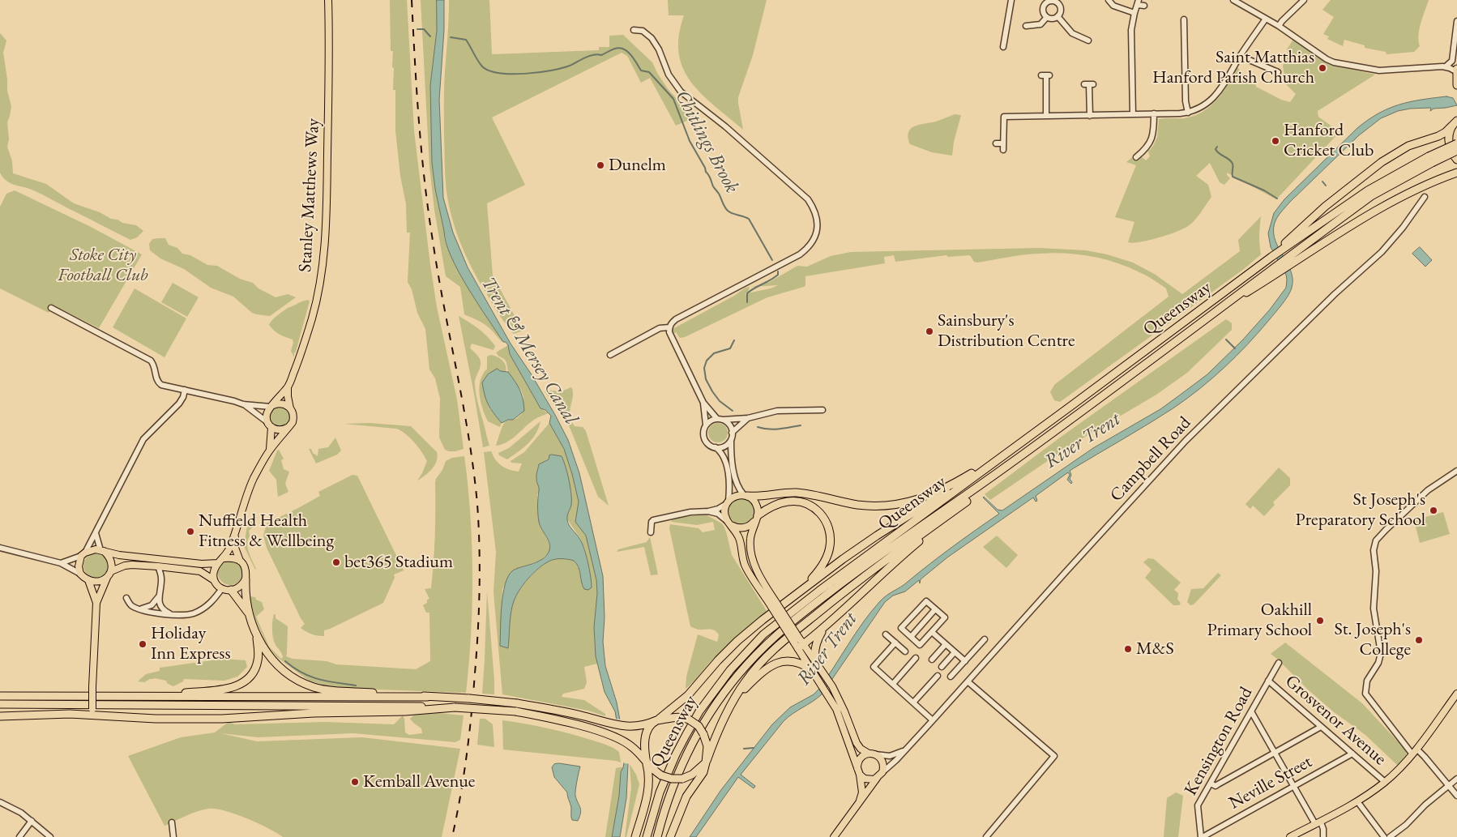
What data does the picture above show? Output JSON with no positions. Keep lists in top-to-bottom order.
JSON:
{
  "streets": {
    "highway": ["Queensway"],
    "main road": ["Stanley Matthews Way"],
    "street": [
      "Campbell Road",
      "Grosvenor Avenue",
      "Kensington Road",
      "Neville Street"
    ]
  },
  "crossings": [
    ["Grosvenor Avenue", "Kensington Road"],
    ["Grosvenor Avenue", "Neville Street"],
    ["Kensington Road", "Neville Street"]
  ],
  "water": ["Chitlings Brook", "Trent & Mersey Canal", "River Trent"],
  "parks": ["Stoke City Football Club"],
  "places": [
    "Saint Matthias Hanford Parish Church",
    "Hanford Cricket Club",
    "Dunelm",
    "Sainsbury's Distribution Centre",
    "St Joseph's Preparatory School",
    "Nuffield Health Fitness & Wellbeing",
    "bet365 Stadium",
    "Oakhill Primary School",
    "St. Joseph's College",
    "Holiday Inn Express",
    "M&S",
    "Kemball Avenue"
  ]
}
